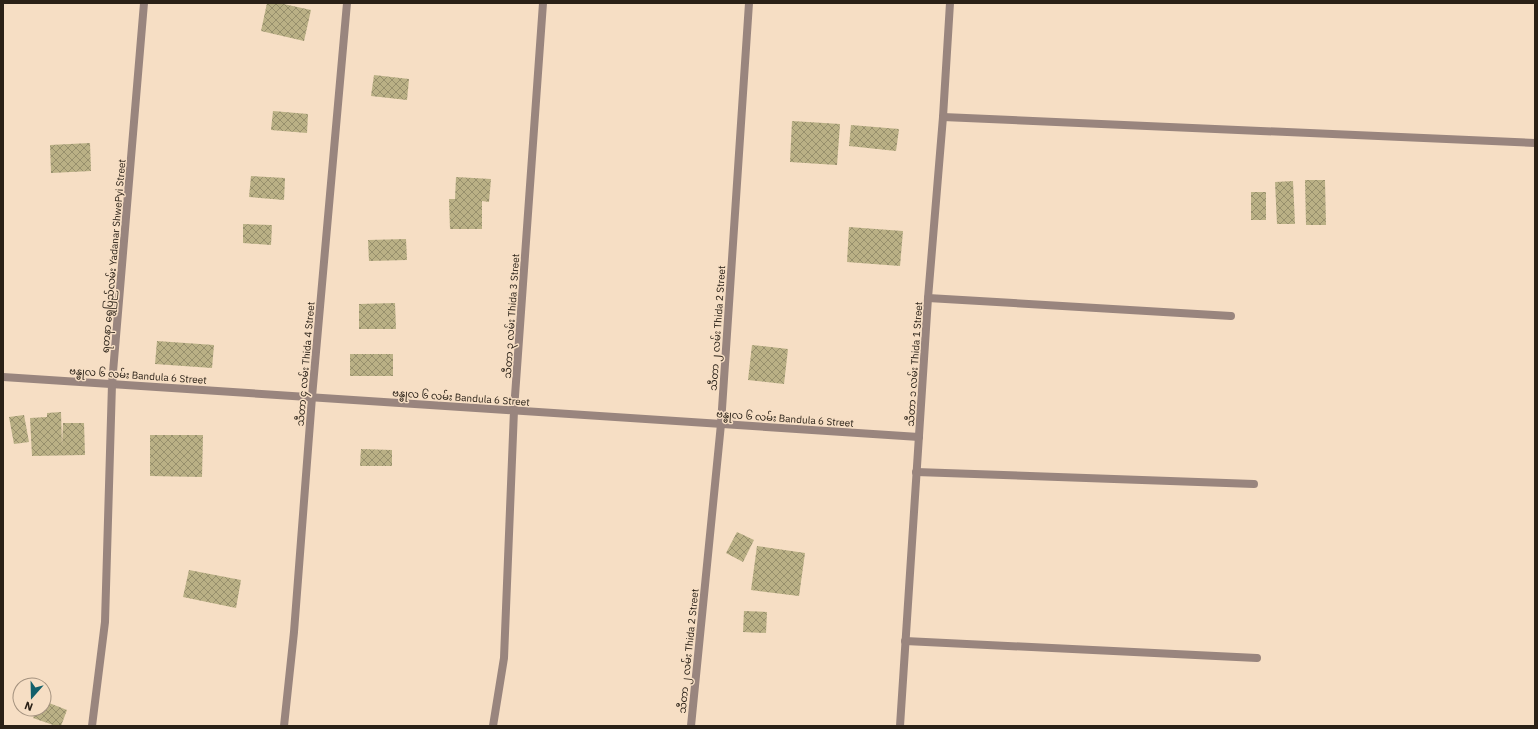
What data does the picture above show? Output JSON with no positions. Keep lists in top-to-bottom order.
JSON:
{
  "streets": {
    "street": [
      "ရတနာ ရွေပြည်လမ်း Yadanar ShwePyi Street",
      "သီတာ ၃ လမ်း Thida 3 Street",
      "သီတာ ၂ လမ်း Thida 2 Street",
      "သီတာ ၄ လမ်း Thida 4 Street",
      "သီတာ ၁ လမ်း Thida 1 Street",
      "ဗန္ဓုလ ၆ လမ်း Bandula 6 Street"
    ]
  },
  "crossings": [
    ["ရတနာ ရွေပြည်လမ်း Yadanar ShwePyi Street", "ဗန္ဓုလ ၆ လမ်း Bandula 6 Street"],
    ["သီတာ ၃ လမ်း Thida 3 Street", "ဗန္ဓုလ ၆ လမ်း Bandula 6 Street"],
    ["သီတာ ၂ လမ်း Thida 2 Street", "ဗန္ဓုလ ၆ လမ်း Bandula 6 Street"],
    ["သီတာ ၄ လမ်း Thida 4 Street", "ဗန္ဓုလ ၆ လမ်း Bandula 6 Street"],
    ["သီတာ ၁ လမ်း Thida 1 Street", "ဗန္ဓုလ ၆ လမ်း Bandula 6 Street"]
  ],
  "north": "bottom"
}
